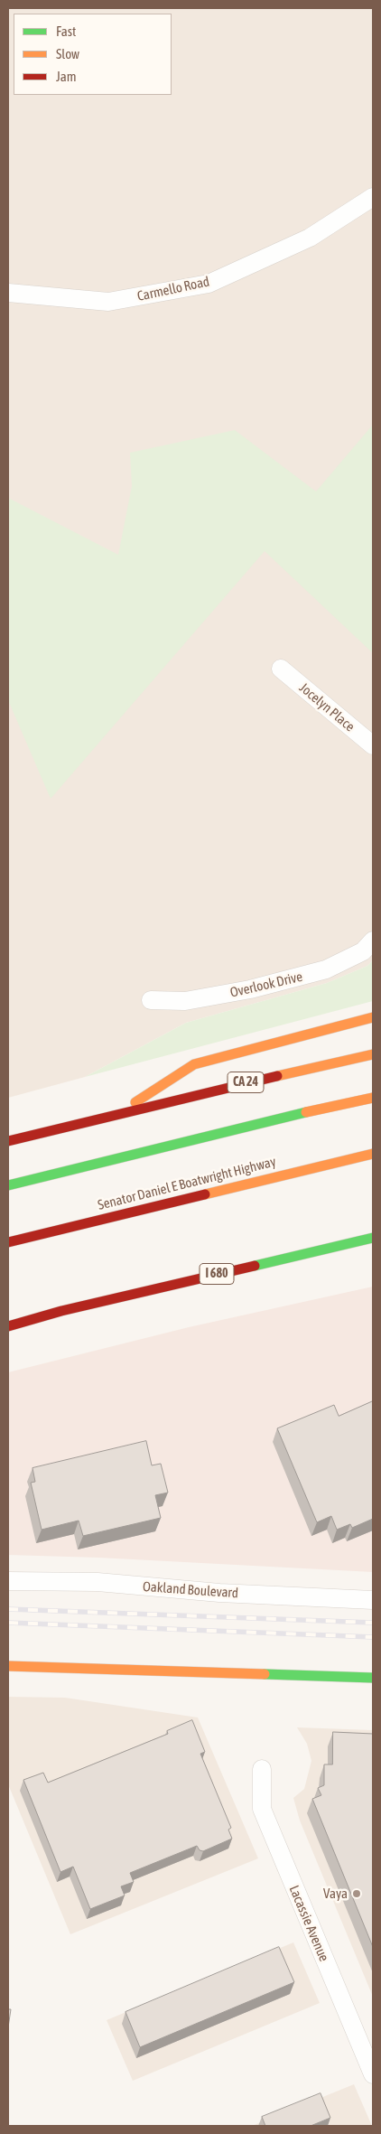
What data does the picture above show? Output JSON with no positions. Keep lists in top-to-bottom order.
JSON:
{
  "streets": {
    "highway": ["CA 24", "Senator Daniel E Boatwright Highway", "I 680"],
    "street": [
      "Carmello Road",
      "Jocelyn Place",
      "Overlook Drive",
      "Oakland Boulevard",
      "Lacassie Avenue"
    ]
  },
  "places": ["Vaya"],
  "legend": ["Fast", "Slow", "Jam"]
}
